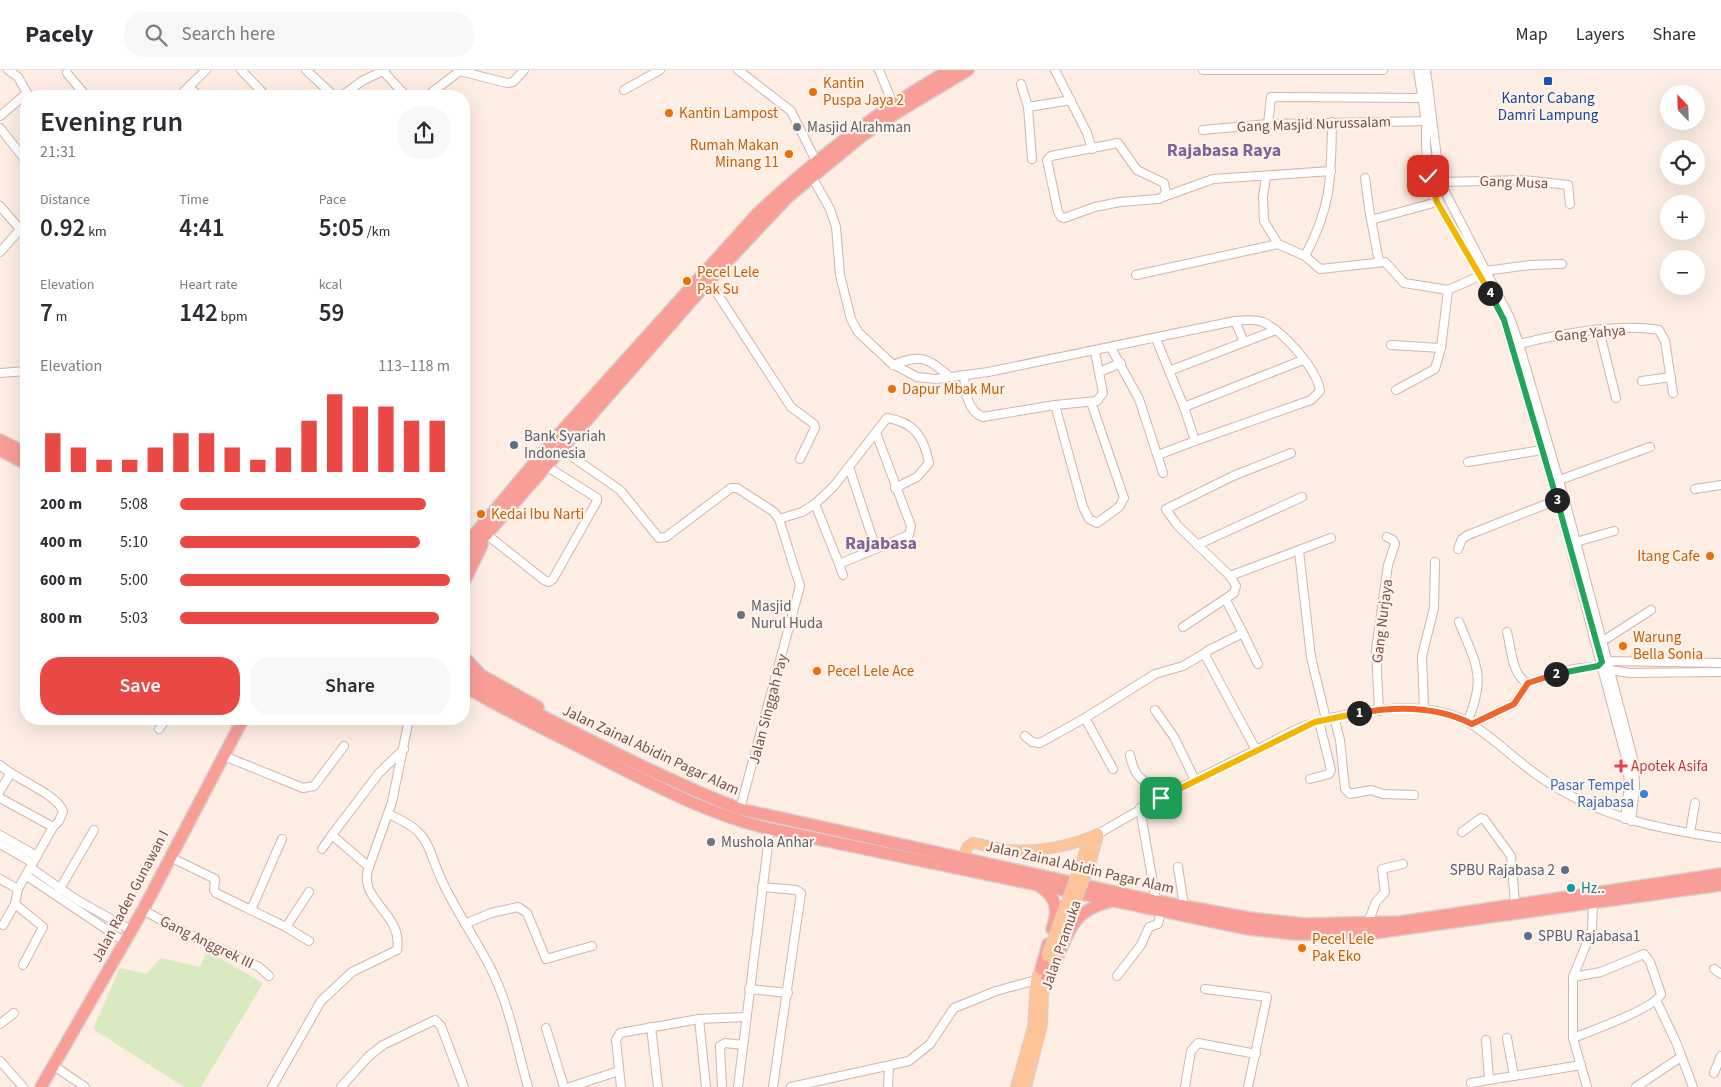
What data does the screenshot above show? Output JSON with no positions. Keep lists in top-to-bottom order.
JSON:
{
  "streets": {
    "highway": ["Jalan Zainal Abidin Pagar Alam", "Jalan Raden Gunawan I"],
    "main road": ["Jalan Pramuka"],
    "street": [
      "Gang Masjid Nurussalam",
      "Gang Musa",
      "Gang Yahya",
      "Gang Nurjaya",
      "Jalan Singgah Pay",
      "Gang Anggrek III"
    ]
  },
  "crossings": [
    ["Jalan Singgah Pay", "Jalan Zainal Abidin Pagar Alam"],
    ["Jalan Raden Gunawan I", "Gang Anggrek III"]
  ],
  "districts": ["Rajabasa Raya", "Rajabasa"],
  "places": {
    "transit": ["Kantor Cabang Damri Lampung"],
    "other": [
      "Kantin Puspa Jaya 2",
      "Kantin Lampost",
      "Masjid Alrahman",
      "Rumah Makan Minang 11",
      "Pecel Lele Pak Su",
      "Dapur Mbak Mur",
      "Bank Syariah Indonesia",
      "Kedai Ibu Narti",
      "Itang Cafe",
      "Masjid Nurul Huda",
      "Warung Bella Sonia",
      "Pecel Lele Ace",
      "Pasar Tempel Rajabasa",
      "Mushola Anhar",
      "SPBU Rajabasa 2",
      "Hz..",
      "SPBU Rajabasa1",
      "Pecel Lele Pak Eko"
    ],
    "health": ["Apotek Asifa"]
  },
  "north": "top left",
  "page": {
    "header": "Pacely",
    "search": "Search here",
    "nav": ["Map", "Layers", "Share"],
    "map_buttons": ["+", "−"],
    "heading": ["Evening run", "21:31"],
    "stats": [
      ["Distance", "0.92 km"],
      ["Time", "4:41"],
      ["Pace", "5:05 /km"],
      ["Elevation", "7 m"],
      ["Heart rate", "142 bpm"],
      ["kcal", "59"]
    ],
    "pins": [
      "4",
      "3",
      "2",
      "1"
    ],
    "chart": ["Elevation", "113–118 m"],
    "list": [
      {
        "name": "200 m",
        "note": "5:08"
      },
      {
        "name": "400 m",
        "note": "5:10"
      },
      {
        "name": "600 m",
        "note": "5:00"
      },
      {
        "name": "800 m",
        "note": "5:03"
      }
    ],
    "buttons": ["Save", "Share"]
  }
}
